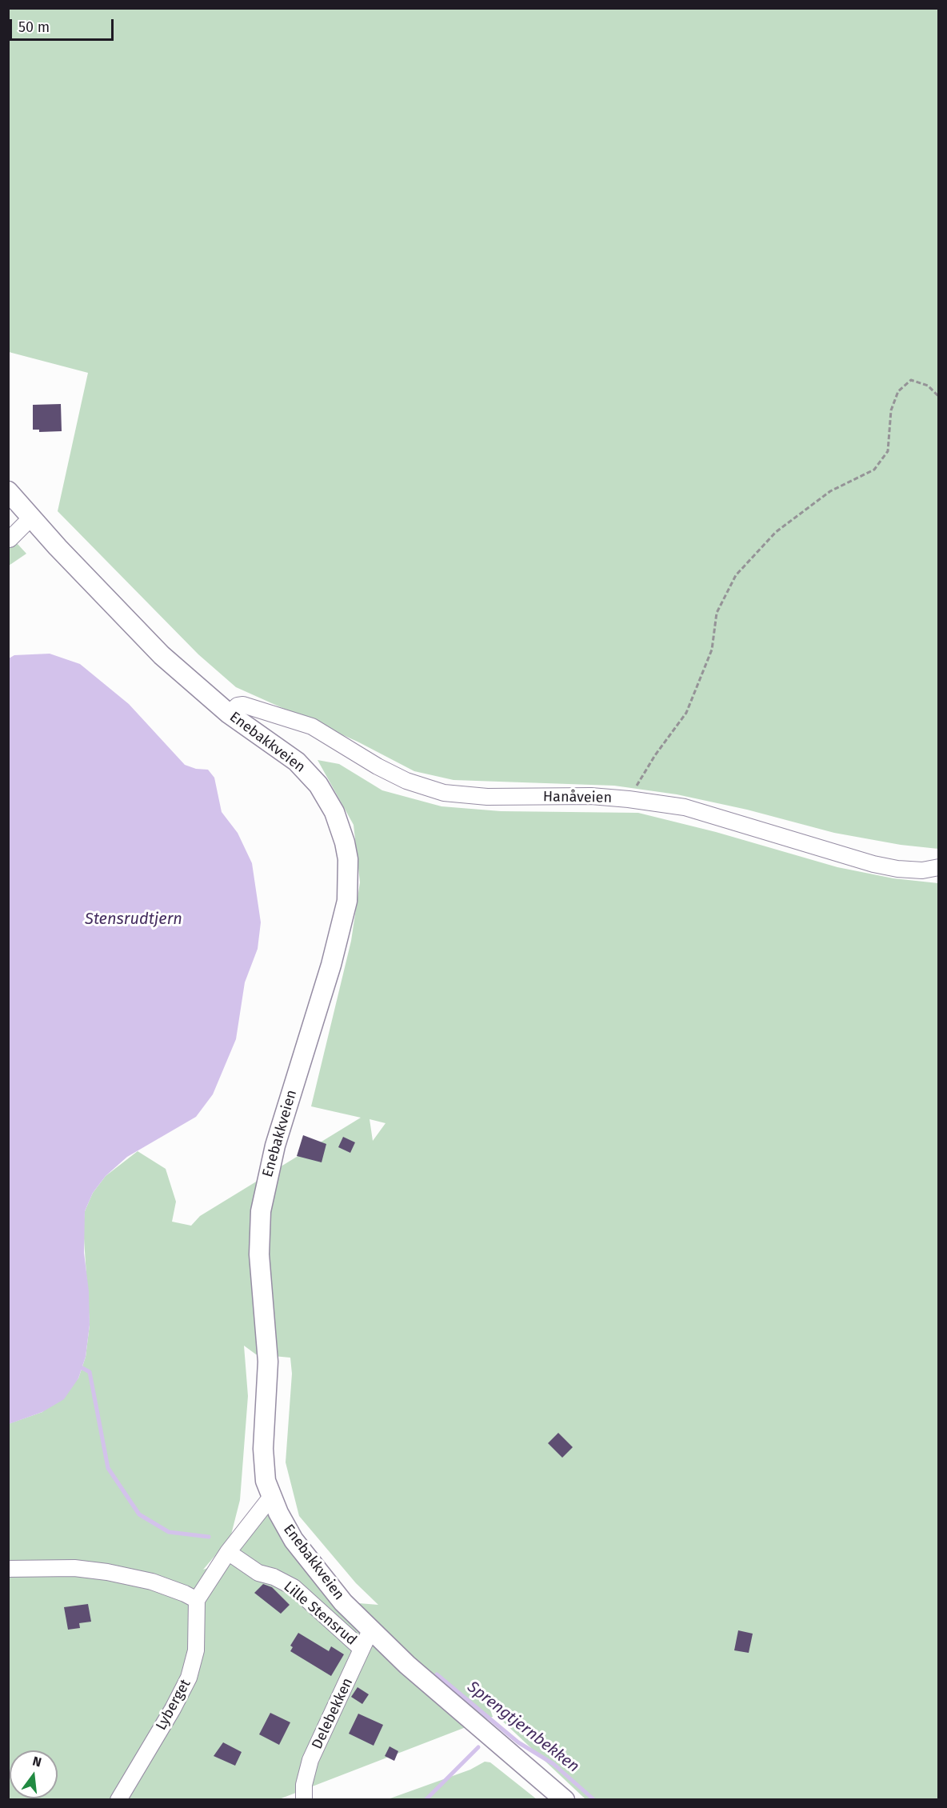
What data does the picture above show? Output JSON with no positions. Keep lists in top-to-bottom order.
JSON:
{
  "streets": {
    "main road": ["Enebakkveien"],
    "street": [
      "Hanåveien",
      "Lille Stensrud",
      "Lyberget",
      "Delebekken"
    ]
  },
  "crossings": [
    ["Enebakkveien", "Hanåveien"],
    ["Enebakkveien", "Delebekken"],
    ["Lille Stensrud", "Delebekken"]
  ],
  "water": ["Stensrudtjern", "Sprengtjernbekken"],
  "scale_bar": "50 m",
  "north": "top"
}
